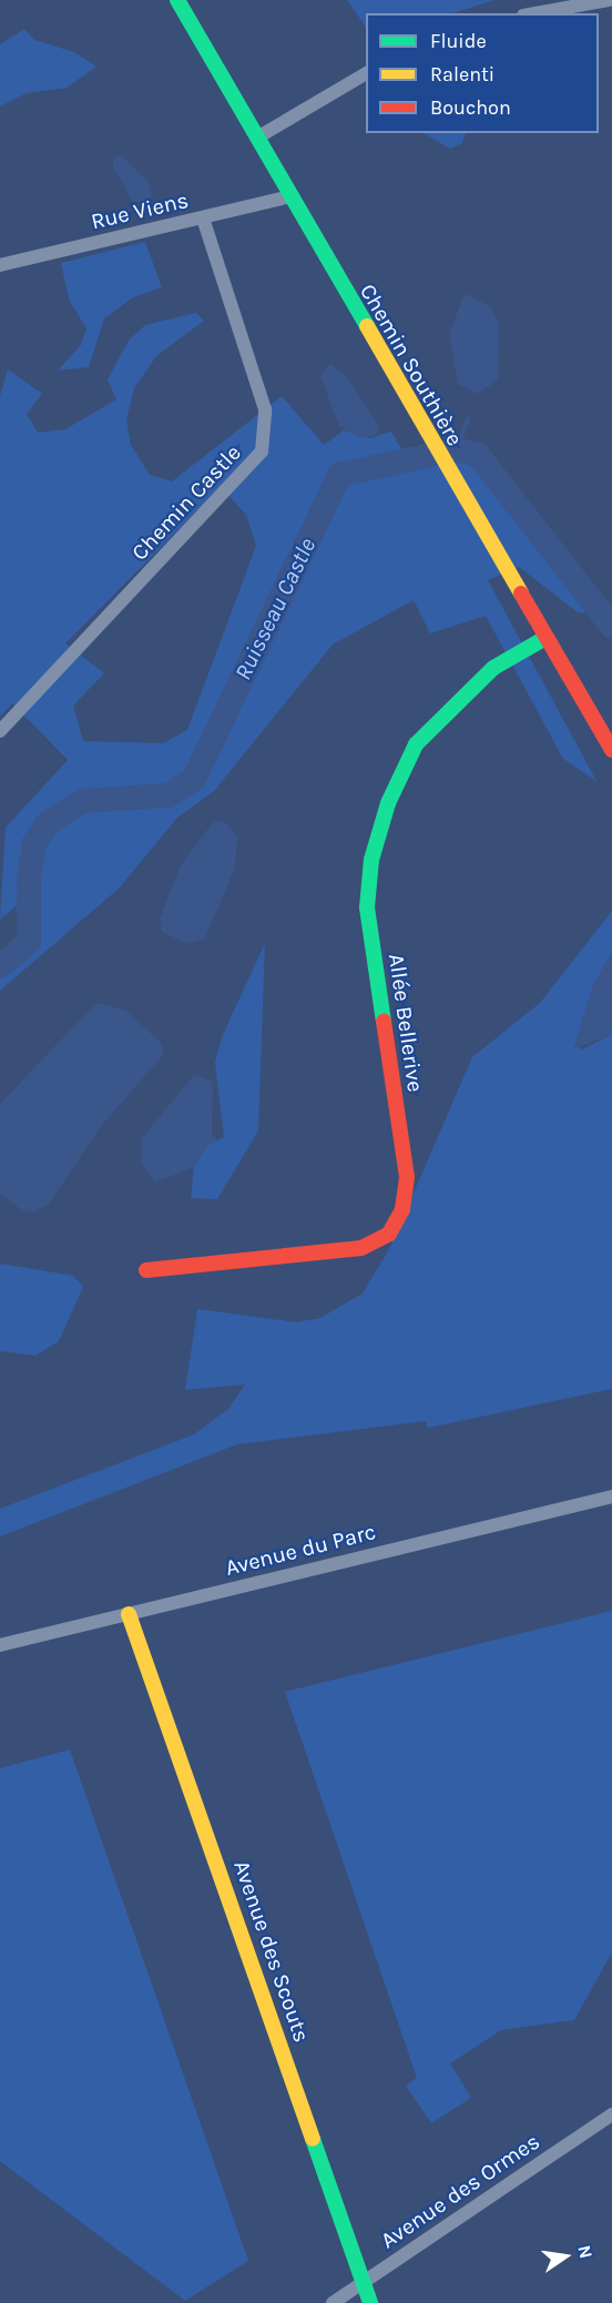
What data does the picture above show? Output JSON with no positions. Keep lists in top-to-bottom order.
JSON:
{
  "streets": {
    "street": [
      "Rue Viens",
      "Chemin Southière",
      "Chemin Castle",
      "Allée Bellerive",
      "Avenue du Parc",
      "Avenue des Scouts",
      "Avenue des Ormes"
    ]
  },
  "crossings": [
    ["Rue Viens", "Chemin Southière"],
    ["Rue Viens", "Chemin Castle"],
    ["Chemin Southière", "Allée Bellerive"],
    ["Avenue du Parc", "Avenue des Scouts"],
    ["Avenue des Scouts", "Avenue des Ormes"]
  ],
  "water": ["Ruisseau Castle"],
  "legend": ["Fluide", "Ralenti", "Bouchon"],
  "north": "right"
}
